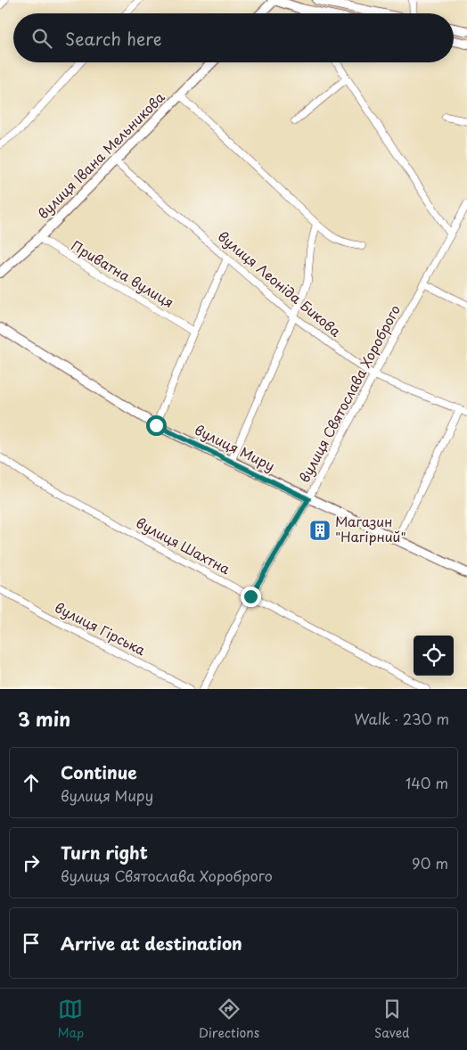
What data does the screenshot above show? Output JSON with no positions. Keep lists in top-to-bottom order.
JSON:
{
  "streets": {
    "street": [
      "вулиця Івана Мельникова",
      "Приватна вулиця",
      "вулиця Леоніда Бикова",
      "вулиця Святослава Хороброго",
      "вулиця Миру",
      "вулиця Шахтна",
      "вулиця Гірська"
    ]
  },
  "crossings": [
    ["вулиця Івана Мельникова", "Приватна вулиця"],
    ["вулиця Івана Мельникова", "вулиця Леоніда Бикова"],
    ["вулиця Леоніда Бикова", "вулиця Святослава Хороброго"],
    ["вулиця Святослава Хороброго", "вулиця Миру"],
    ["вулиця Святослава Хороброго", "вулиця Шахтна"]
  ],
  "places": {
    "building": ["Магазин \"Нагірний\""]
  },
  "page": {
    "search": "Search here",
    "heading": ["3 min", "Walk · 230 m"],
    "list": [
      ["Continue", "вулиця Миру", "140 m"],
      ["Turn right", "вулиця Святослава Хороброго", "90 m"],
      "Arrive at destination"
    ],
    "nav": ["Map", "Directions", "Saved"]
  }
}
